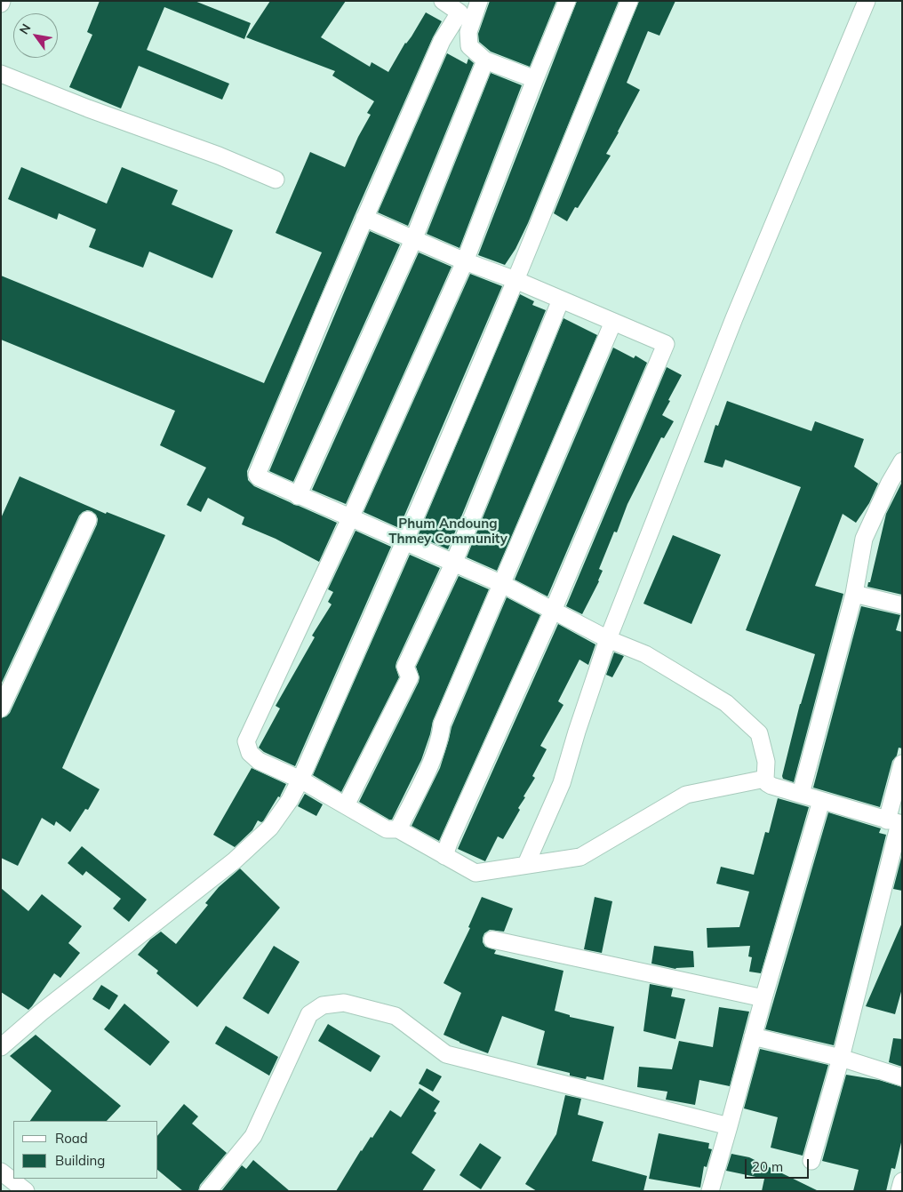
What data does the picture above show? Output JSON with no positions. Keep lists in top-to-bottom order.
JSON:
{
  "districts": ["Phum Andoung Thmey Community"],
  "legend": ["Road", "Building"],
  "scale_bar": "20 m",
  "north": "top left"
}
